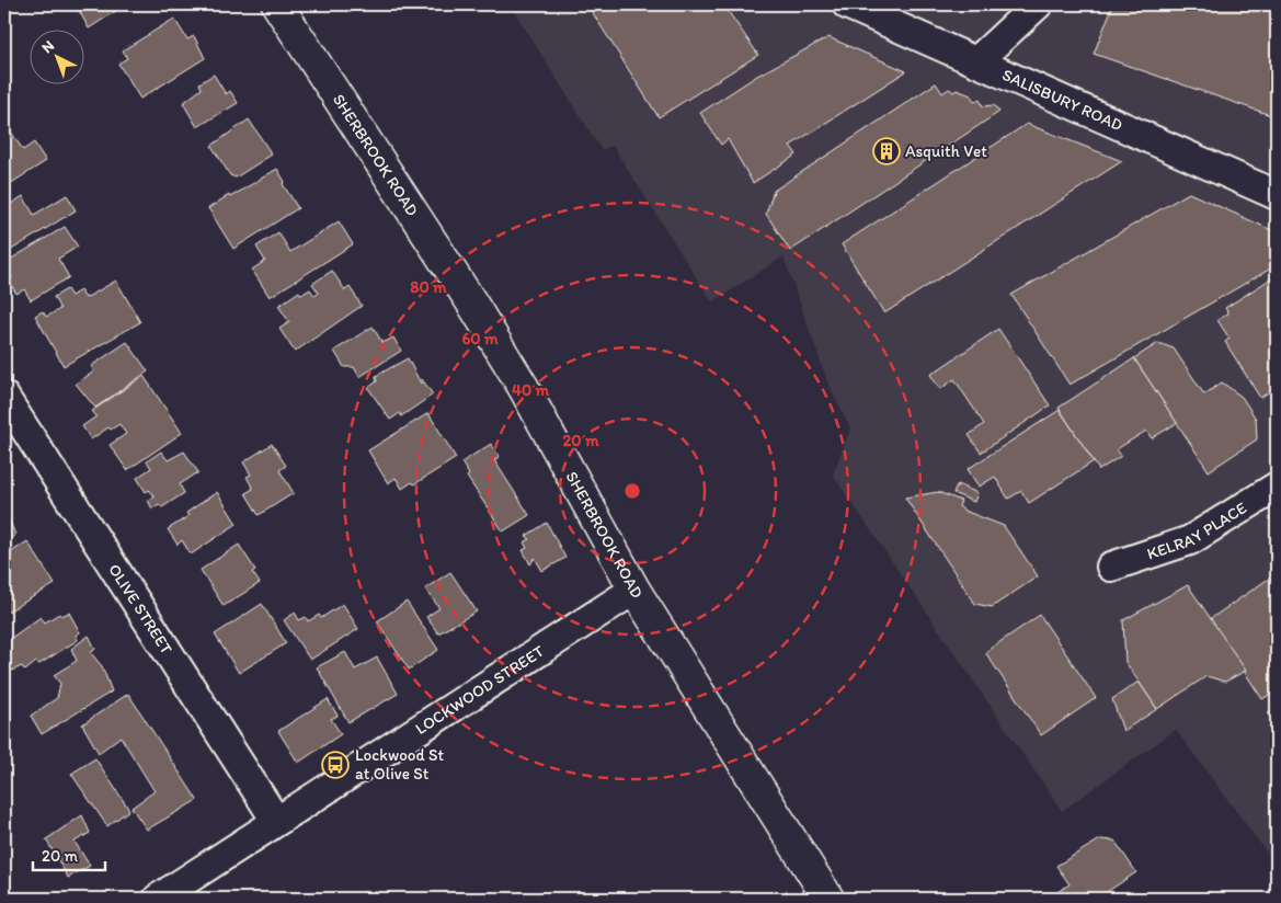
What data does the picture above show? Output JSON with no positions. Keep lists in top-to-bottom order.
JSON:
{
  "streets": {
    "main road": ["SHERBROOK ROAD"],
    "street": [
      "SALISBURY ROAD",
      "KELRAY PLACE",
      "OLIVE STREET",
      "LOCKWOOD STREET"
    ]
  },
  "crossings": [
    ["SHERBROOK ROAD", "LOCKWOOD STREET"],
    ["OLIVE STREET", "LOCKWOOD STREET"]
  ],
  "places": {
    "building": ["Asquith Vet"],
    "bus stop": ["Lockwood St at Olive St"]
  },
  "scale_bar": "20 m",
  "north": "top left",
  "rings": [
    "80 m",
    "60 m",
    "40 m",
    "20 m"
  ]
}
